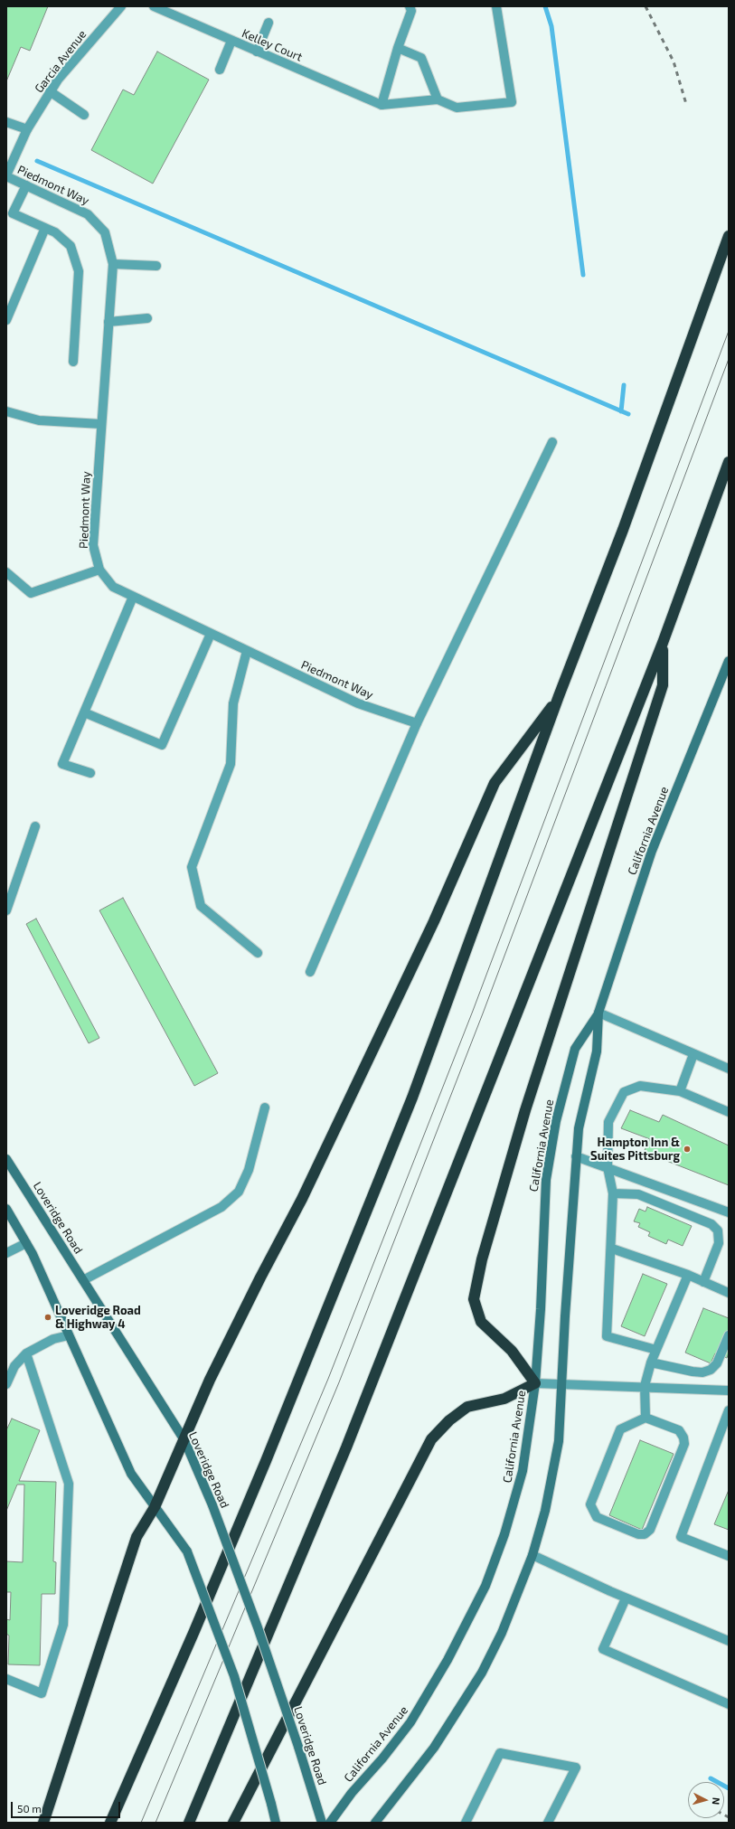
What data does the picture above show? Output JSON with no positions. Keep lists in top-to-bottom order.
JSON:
{
  "streets": {
    "main road": ["California Avenue", "Loveridge Road"],
    "street": ["Kelley Court", "Garcia Avenue", "Piedmont Way"]
  },
  "crossings": [
    ["Garcia Avenue", "Piedmont Way"]
  ],
  "places": ["Hampton Inn & Suites Pittsburg", "Loveridge Road & Highway 4"],
  "scale_bar": "50 m",
  "north": "right"
}
